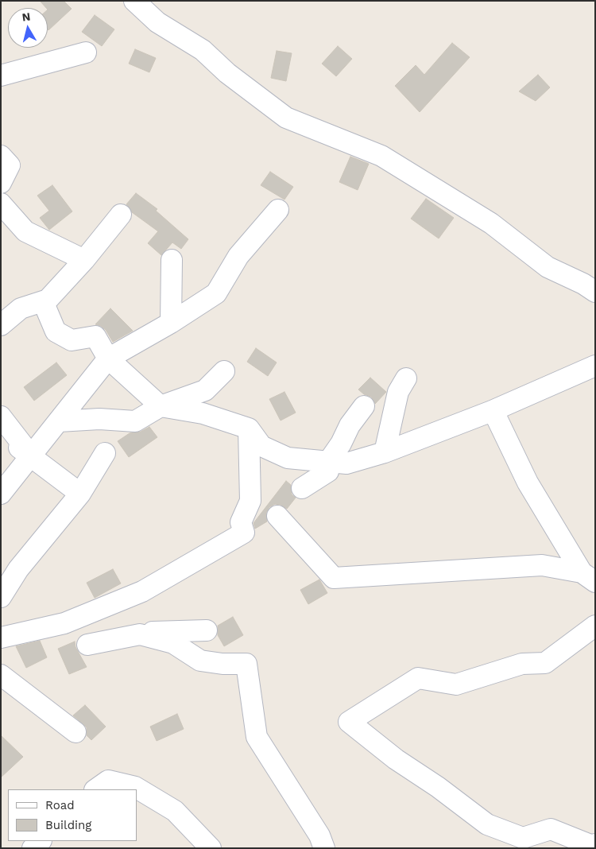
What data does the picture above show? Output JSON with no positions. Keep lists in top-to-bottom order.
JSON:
{
  "legend": ["Road", "Building"],
  "north": "top"
}
